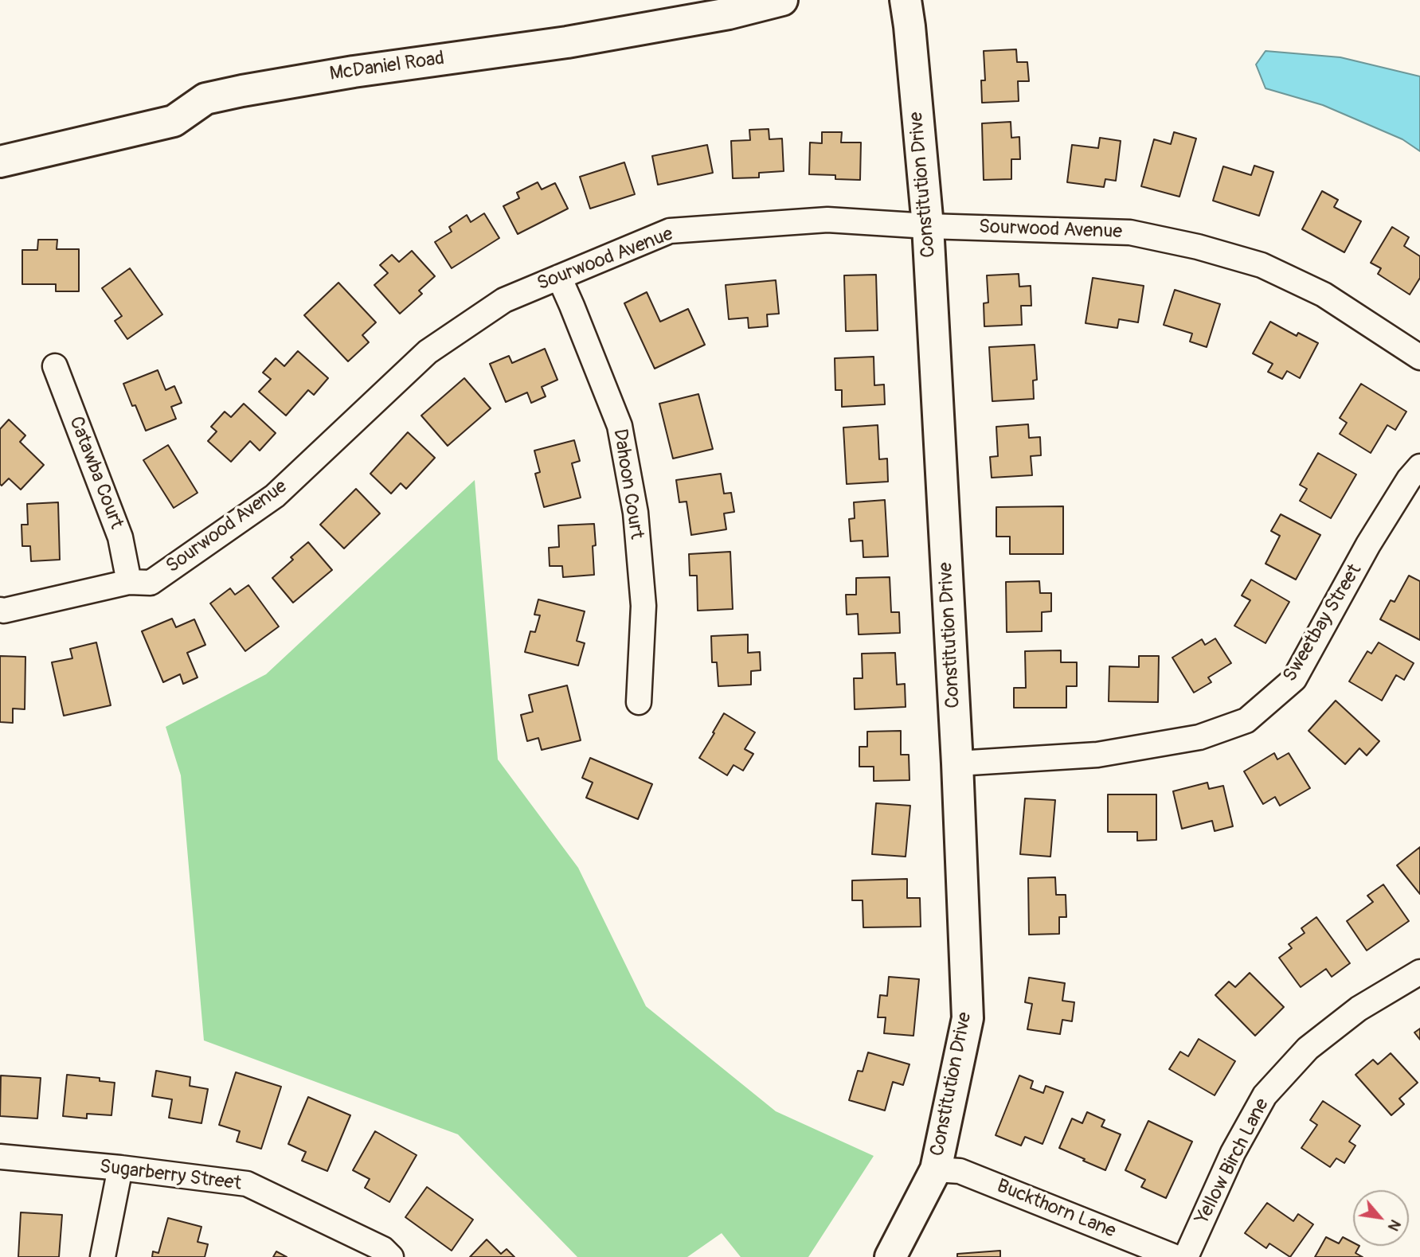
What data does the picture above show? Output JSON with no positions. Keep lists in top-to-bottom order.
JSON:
{
  "streets": {
    "street": [
      "McDaniel Road",
      "Constitution Drive",
      "Sourwood Avenue",
      "Catawba Court",
      "Dahoon Court",
      "Sweetbay Street",
      "Yellow Birch Lane",
      "Sugarberry Street",
      "Buckthorn Lane"
    ]
  },
  "crossings": [
    ["Constitution Drive", "Sourwood Avenue"],
    ["Constitution Drive", "Sweetbay Street"],
    ["Constitution Drive", "Buckthorn Lane"],
    ["Sourwood Avenue", "Catawba Court"],
    ["Sourwood Avenue", "Dahoon Court"]
  ],
  "north": "bottom right"
}
